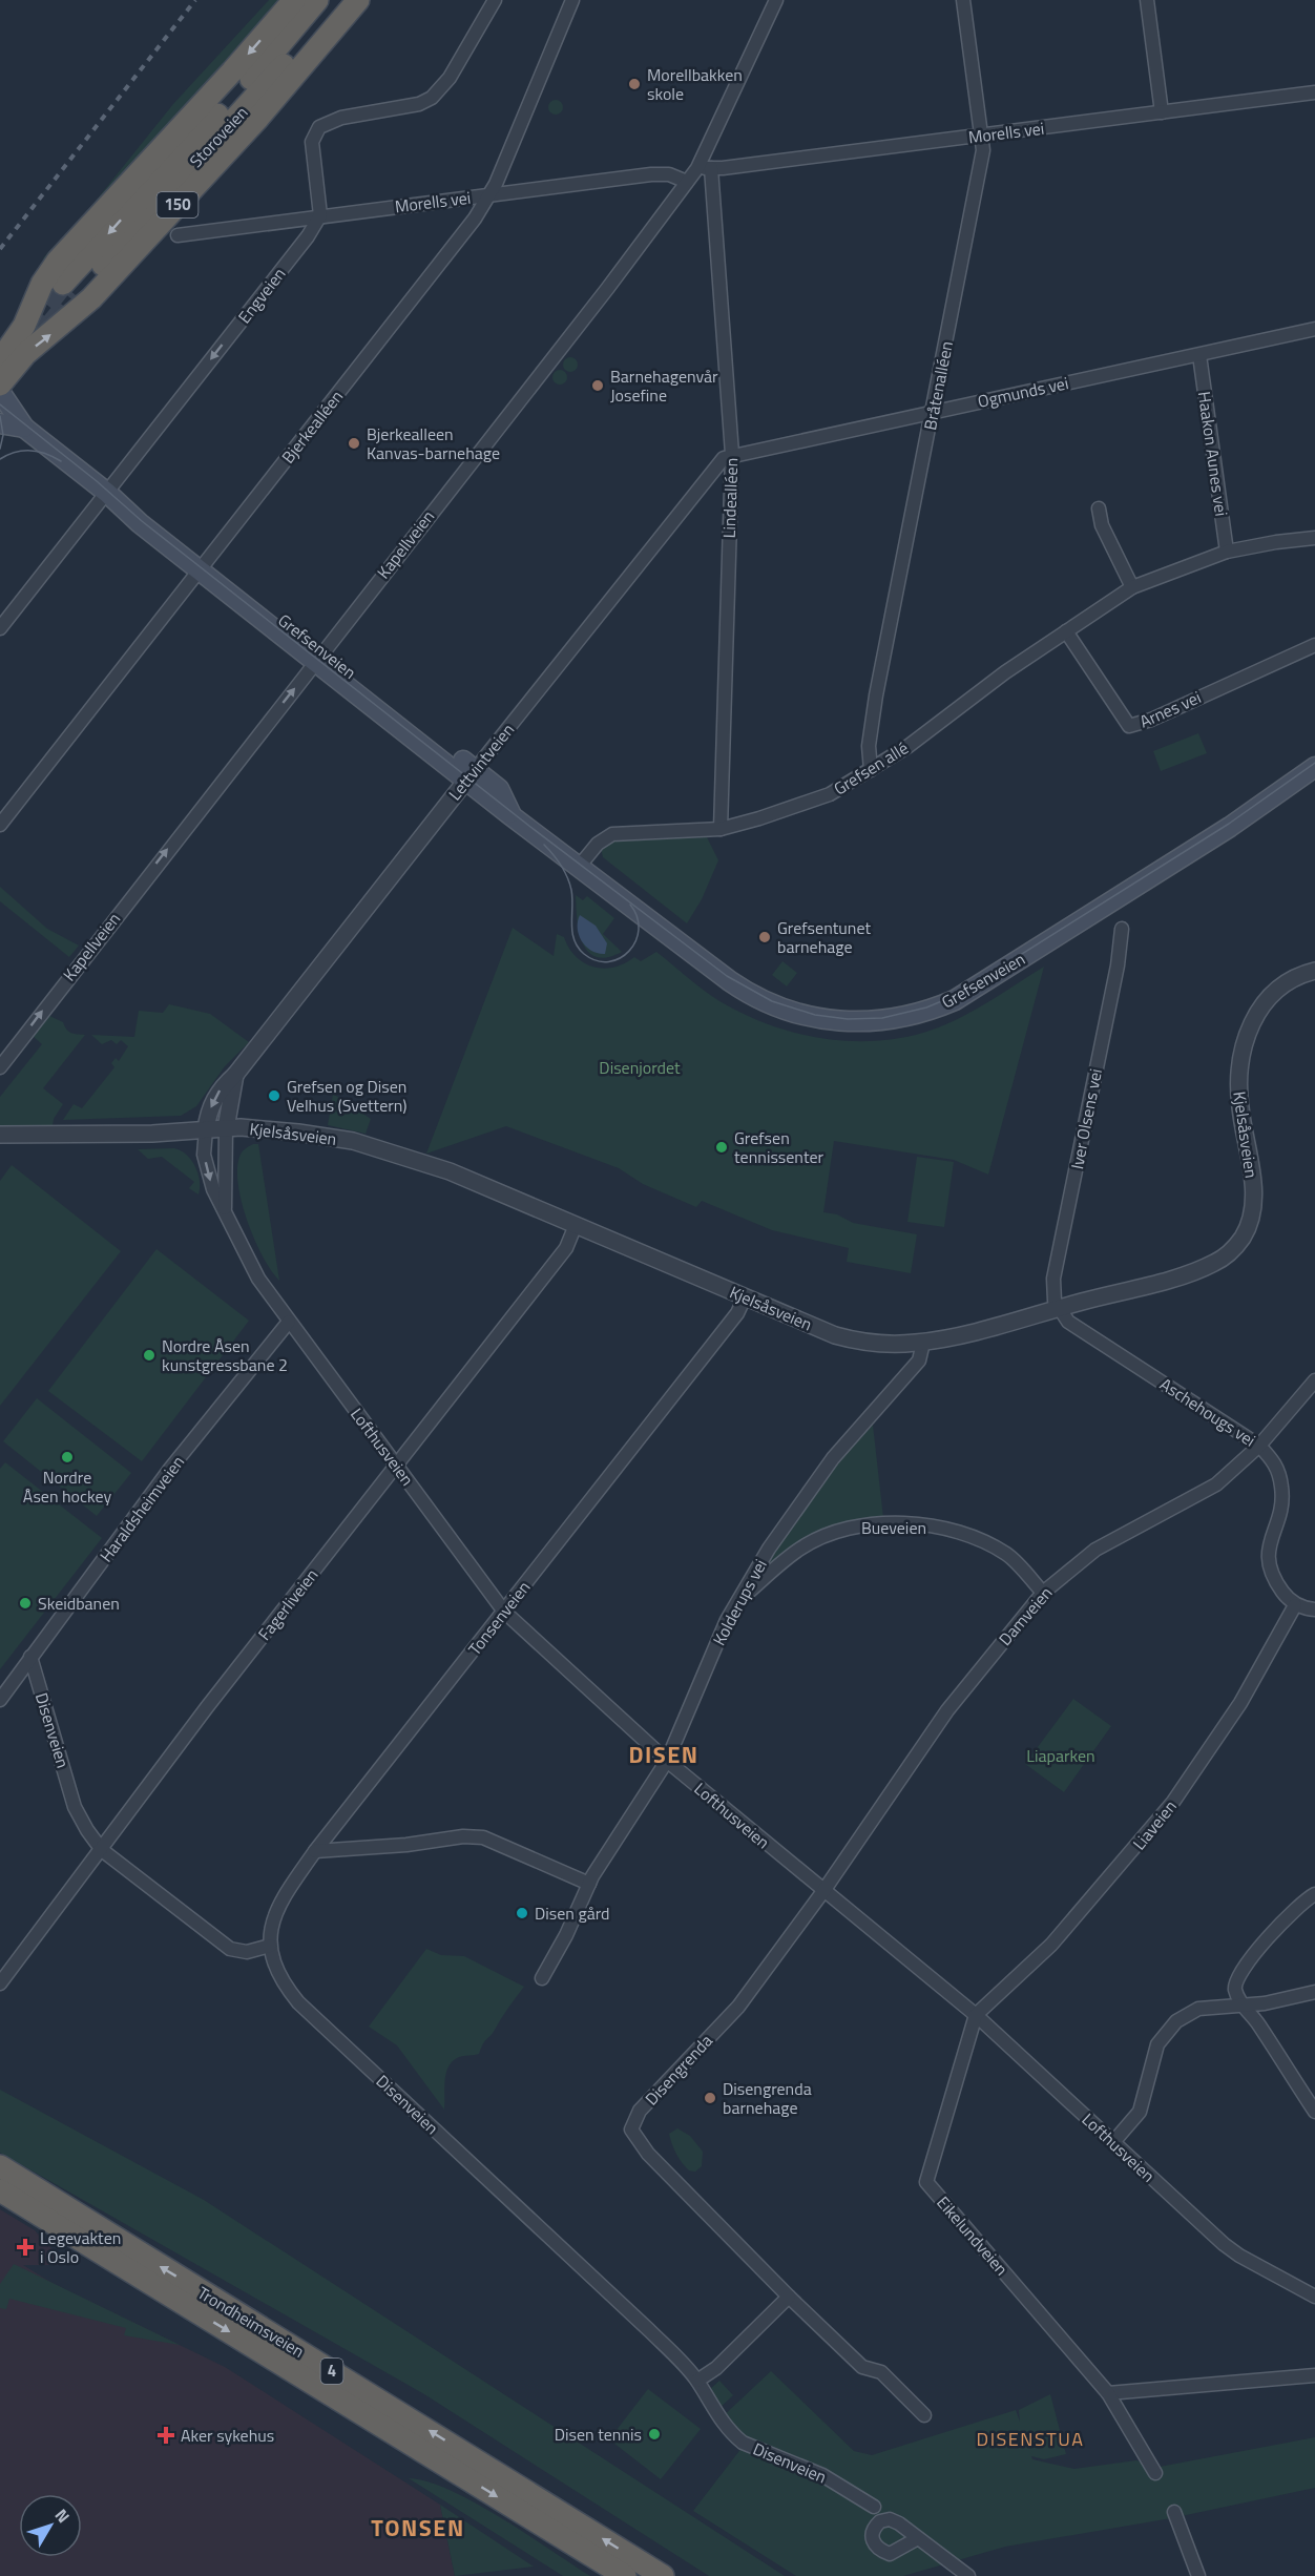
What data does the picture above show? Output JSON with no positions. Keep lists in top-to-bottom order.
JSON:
{
  "streets": {
    "highway": [
      "Storoveien",
      "150",
      "Trondheimsveien",
      "4"
    ],
    "main road": ["Grefsenveien"],
    "street": [
      "Morells vei",
      "Engveien",
      "Bråtenalléen",
      "Ogmunds vei",
      "Bjerkealléen",
      "Haakon Aunes vei",
      "Lindealléen",
      "Kapellveien",
      "Arnes vei",
      "Lettvintveien",
      "Grefsen allé",
      "Iver Olsens vei",
      "Kjelsåsveien",
      "Aschehougs vei",
      "Lofthusveien",
      "Haraldsheimveien",
      "Bueveien",
      "Kolderups vei",
      "Fagerliveien",
      "Damveien",
      "Tonsenveien",
      "Disenveien",
      "Liaveien",
      "Disengrenda",
      "Eikelundveien"
    ]
  },
  "crossings": [
    ["Morells vei", "Engveien"],
    ["Morells vei", "Bråtenalléen"],
    ["Morells vei", "Bjerkealléen"],
    ["Morells vei", "Lindealléen"],
    ["Morells vei", "Kapellveien"],
    ["Engveien", "Grefsenveien"],
    ["Bråtenalléen", "Ogmunds vei"],
    ["Bråtenalléen", "Grefsen allé"],
    ["Ogmunds vei", "Haakon Aunes vei"],
    ["Ogmunds vei", "Lindealléen"],
    ["Ogmunds vei", "Lettvintveien"],
    ["Bjerkealléen", "Grefsenveien"],
    ["Haakon Aunes vei", "Grefsen allé"],
    ["Lindealléen", "Lettvintveien"],
    ["Lindealléen", "Grefsen allé"],
    ["Kapellveien", "Grefsenveien"],
    ["Grefsenveien", "Lettvintveien"],
    ["Grefsenveien", "Grefsen allé"],
    ["Arnes vei", "Grefsen allé"],
    ["Lettvintveien", "Kjelsåsveien"],
    ["Lettvintveien", "Lofthusveien"],
    ["Iver Olsens vei", "Kjelsåsveien"],
    ["Iver Olsens vei", "Aschehougs vei"],
    ["Kjelsåsveien", "Aschehougs vei"],
    ["Kjelsåsveien", "Lofthusveien"],
    ["Kjelsåsveien", "Kolderups vei"],
    ["Kjelsåsveien", "Fagerliveien"],
    ["Kjelsåsveien", "Tonsenveien"],
    ["Aschehougs vei", "Damveien"],
    ["Aschehougs vei", "Liaveien"],
    ["Lofthusveien", "Haraldsheimveien"],
    ["Lofthusveien", "Kolderups vei"],
    ["Lofthusveien", "Fagerliveien"],
    ["Lofthusveien", "Damveien"],
    ["Lofthusveien", "Tonsenveien"],
    ["Lofthusveien", "Liaveien"],
    ["Lofthusveien", "Disengrenda"],
    ["Lofthusveien", "Eikelundveien"],
    ["Haraldsheimveien", "Disenveien"],
    ["Bueveien", "Kolderups vei"],
    ["Bueveien", "Damveien"],
    ["Fagerliveien", "Disenveien"],
    ["Damveien", "Disengrenda"],
    ["Tonsenveien", "Disenveien"],
    ["Liaveien", "Eikelundveien"]
  ],
  "one_way": ["Engveien", "Kapellveien"],
  "districts": ["DISEN", "DISENSTUA", "TONSEN"],
  "parks": ["Disenjordet", "Liaparken"],
  "places": {
    "other": [
      "Morellbakken skole",
      "Barnehagenvår Josefine",
      "Bjerkealleen Kanvas-barnehage",
      "Grefsentunet barnehage",
      "Grefsen og Disen Velhus (Svettern)",
      "Grefsen tennissenter",
      "Nordre Åsen kunstgressbane 2",
      "Nordre Åsen hockey",
      "Skeidbanen",
      "Disen gård",
      "Disengrenda barnehage",
      "Disen tennis"
    ],
    "health": ["Legevakten i Oslo", "Aker sykehus"]
  },
  "north": "top right"
}
